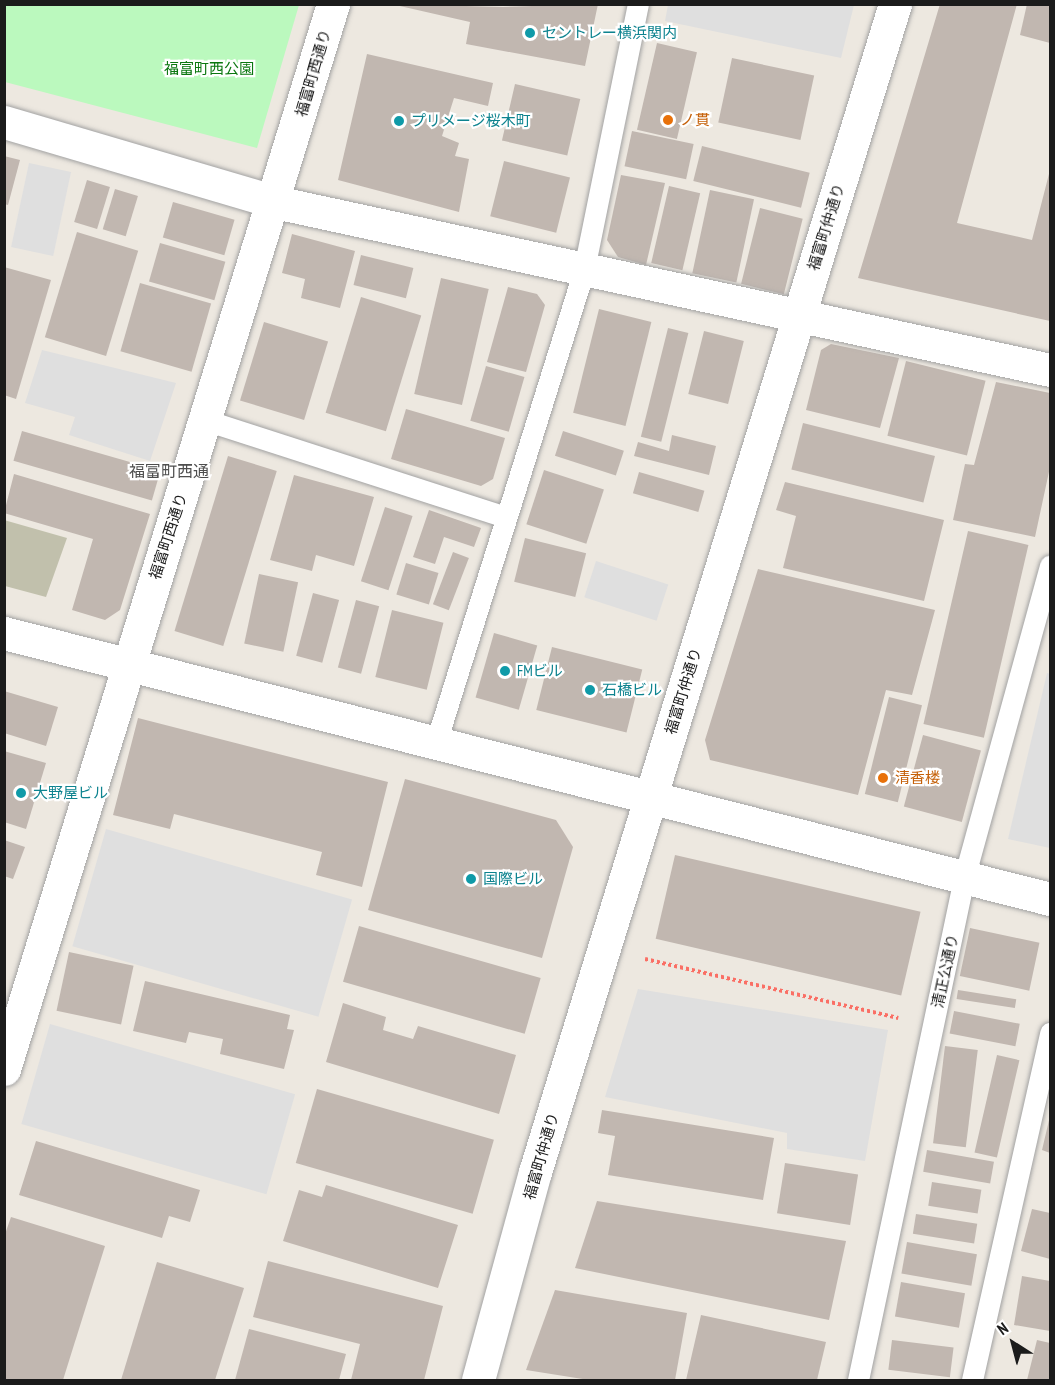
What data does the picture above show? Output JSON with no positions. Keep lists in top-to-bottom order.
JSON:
{
  "streets": {
    "street": ["福富町西通り", "福富町仲通り"],
    "lane": ["清正公通り"]
  },
  "districts": ["福富町西通"],
  "parks": ["福富町西公園"],
  "places": [
    "セントレー横浜関内",
    "ノ貫",
    "プリメージ桜木町",
    "FMビル",
    "石橋ビル",
    "清香楼",
    "大野屋ビル",
    "国際ビル"
  ],
  "north": "top left"
}
